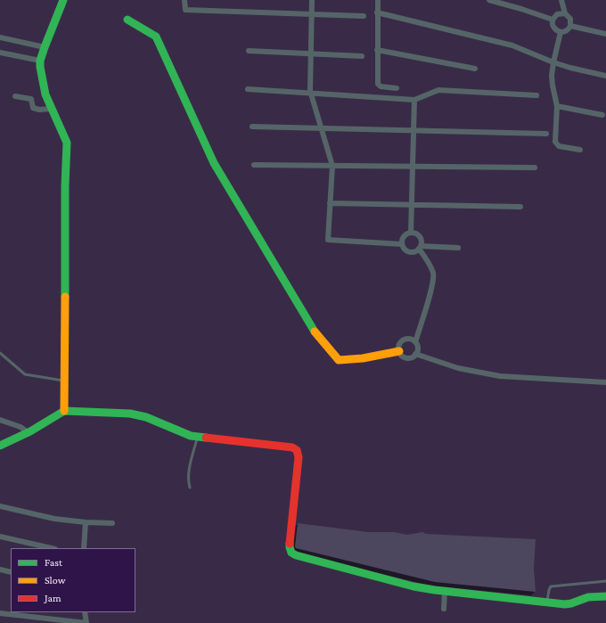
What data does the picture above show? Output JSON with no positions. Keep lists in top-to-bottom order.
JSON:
{
  "legend": ["Fast", "Slow", "Jam"]
}
